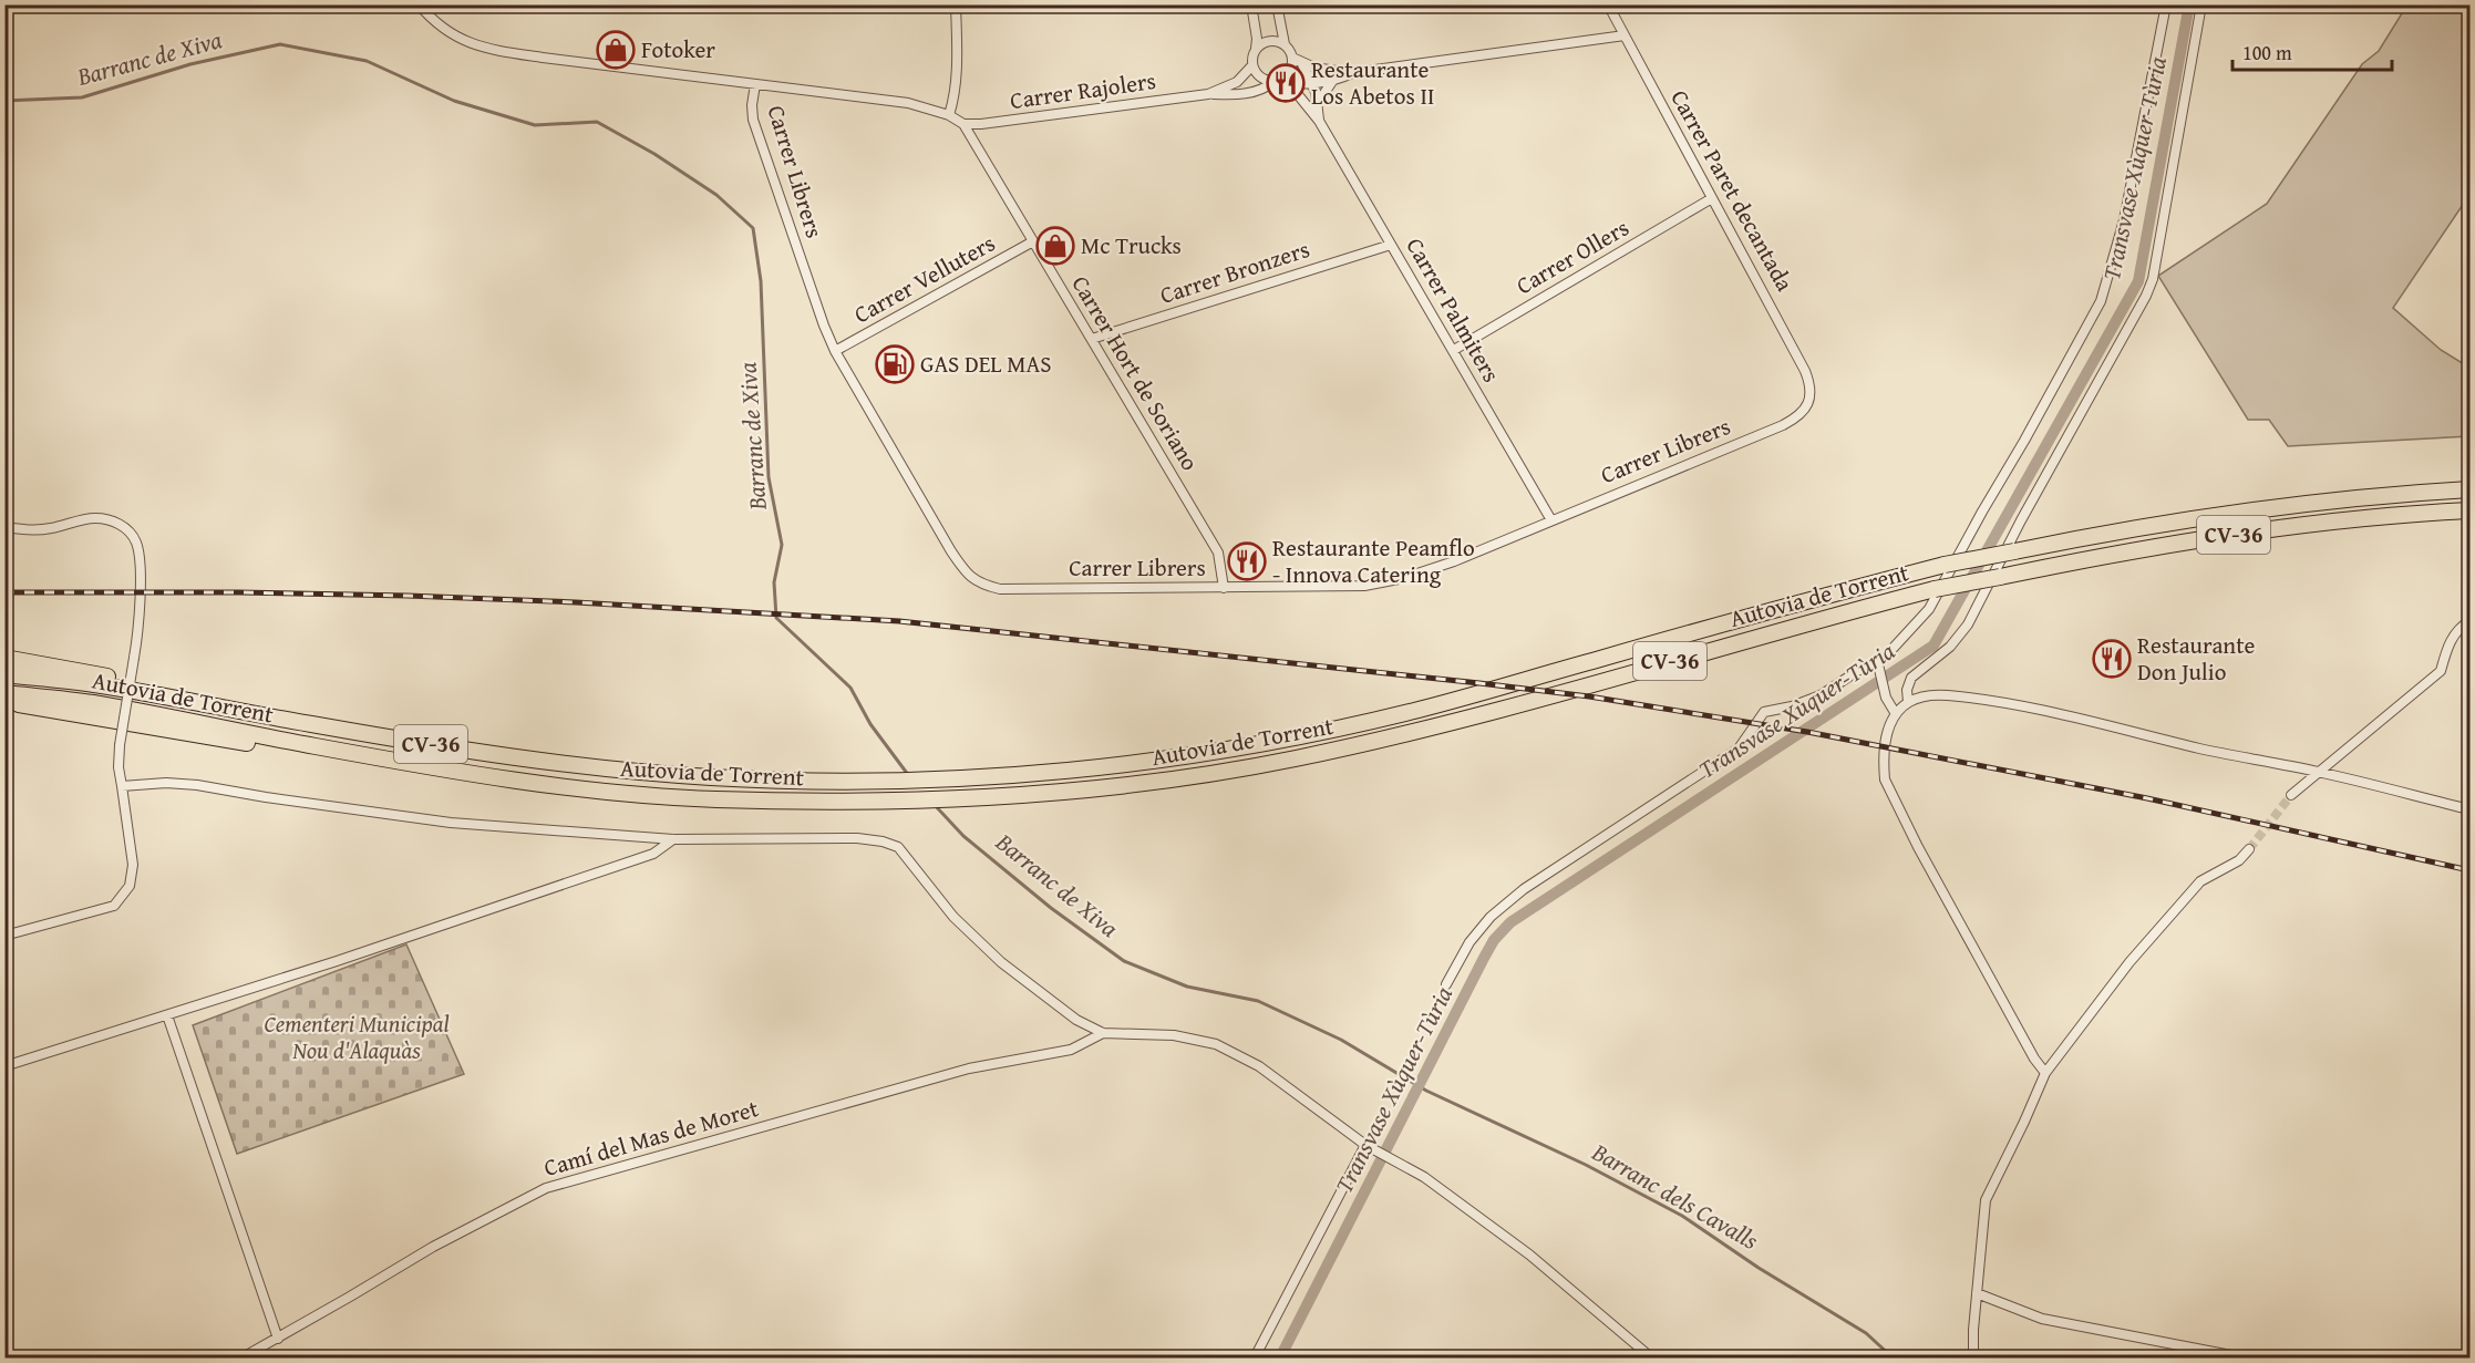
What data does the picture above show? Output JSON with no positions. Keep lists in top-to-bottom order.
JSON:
{
  "streets": {
    "highway": ["CV-36", "Autovia de Torrent"],
    "street": [
      "Carrer Rajolers",
      "Carrer Librers",
      "Carrer Paret decantada",
      "Carrer Ollers",
      "Carrer Bronzers",
      "Carrer Velluters",
      "Carrer Palmiters",
      "Carrer Hort de Soriano",
      "Camí del Mas de Moret"
    ]
  },
  "crossings": [
    ["Carrer Rajolers", "Carrer Paret decantada"],
    ["Carrer Rajolers", "Carrer Palmiters"],
    ["Carrer Rajolers", "Carrer Hort de Soriano"],
    ["Carrer Librers", "Carrer Paret decantada"],
    ["Carrer Librers", "Carrer Velluters"],
    ["Carrer Librers", "Carrer Palmiters"],
    ["Carrer Librers", "Carrer Hort de Soriano"],
    ["Carrer Paret decantada", "Carrer Ollers"],
    ["Carrer Ollers", "Carrer Palmiters"],
    ["Carrer Bronzers", "Carrer Palmiters"],
    ["Carrer Bronzers", "Carrer Hort de Soriano"],
    ["Carrer Velluters", "Carrer Hort de Soriano"]
  ],
  "water": ["Barranc de Xiva", "Transvase Xùquer-Tùria", "Barranc dels Cavalls"],
  "parks": ["Cementeri Municipal Nou d'Alaquàs"],
  "places": {
    "shop": ["Fotoker", "Mc Trucks"],
    "restaurant": ["Restaurante Los Abetos II", "Restaurante Peamflo - Innova Catering", "Restaurante Don Julio"],
    "fuel station": ["GAS DEL MAS"]
  },
  "scale_bar": "100 m"
}
